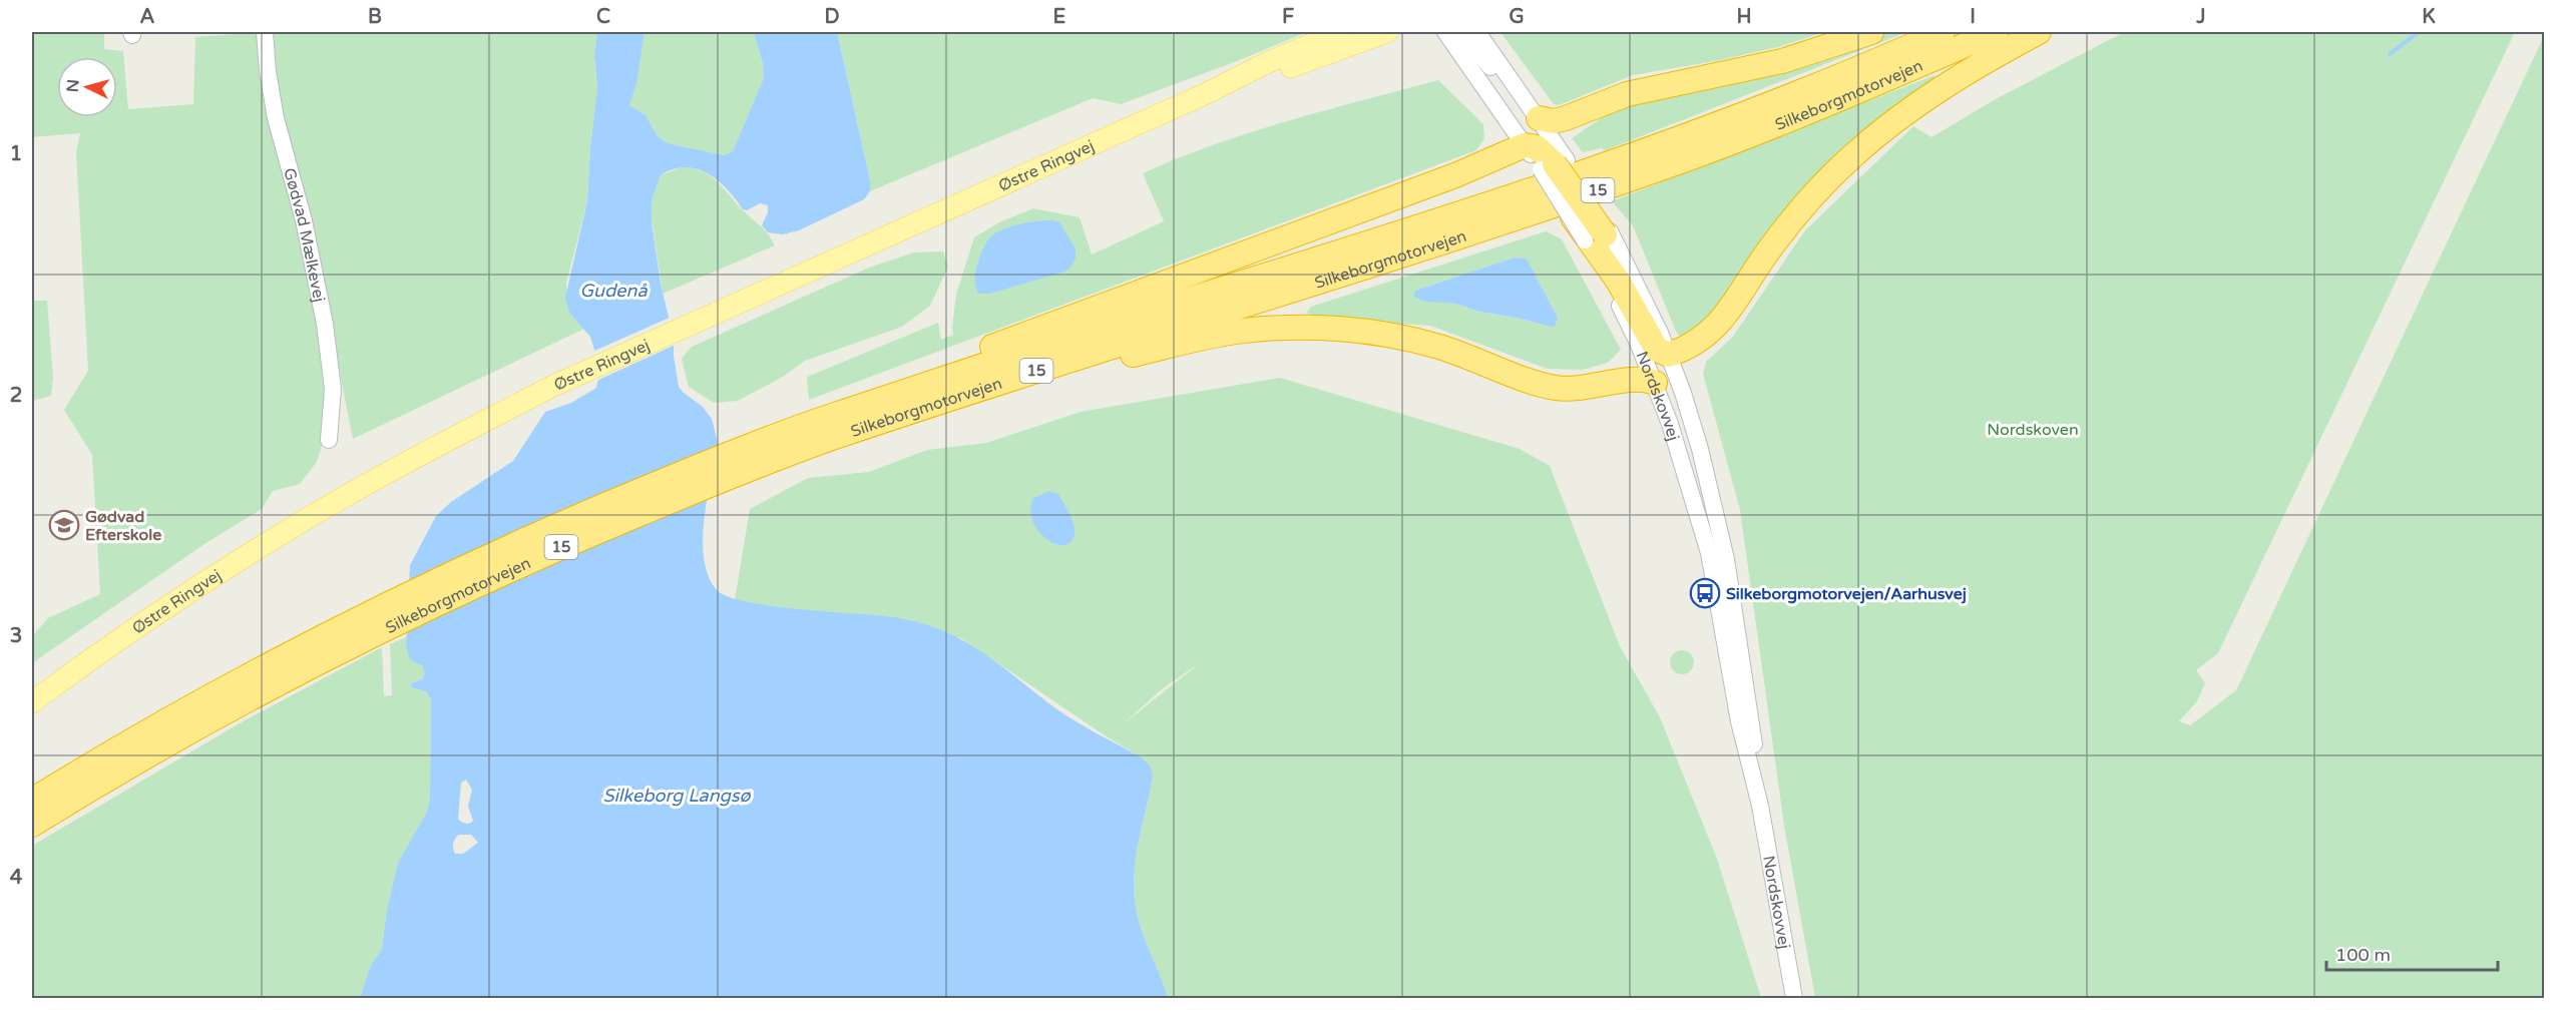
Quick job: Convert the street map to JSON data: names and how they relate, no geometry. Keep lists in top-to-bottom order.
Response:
{
  "streets": {
    "highway": ["Silkeborgmotorvejen", "15"],
    "main road": ["Østre Ringvej"],
    "street": ["Gødvad Mælkevej", "Nordskovvej"]
  },
  "water": ["Gudenå", "Silkeborg Langsø"],
  "parks": ["Nordskoven"],
  "places": {
    "school or university": ["Gødvad Efterskole"],
    "bus stop": ["Silkeborgmotorvejen/Aarhusvej"]
  },
  "scale_bar": "100 m",
  "north": "left",
  "grid": {
    "columns": [
      "A",
      "B",
      "C",
      "D",
      "E",
      "F",
      "G",
      "H",
      "I",
      "J",
      "K"
    ],
    "rows": [
      "1",
      "2",
      "3",
      "4"
    ]
  }
}
